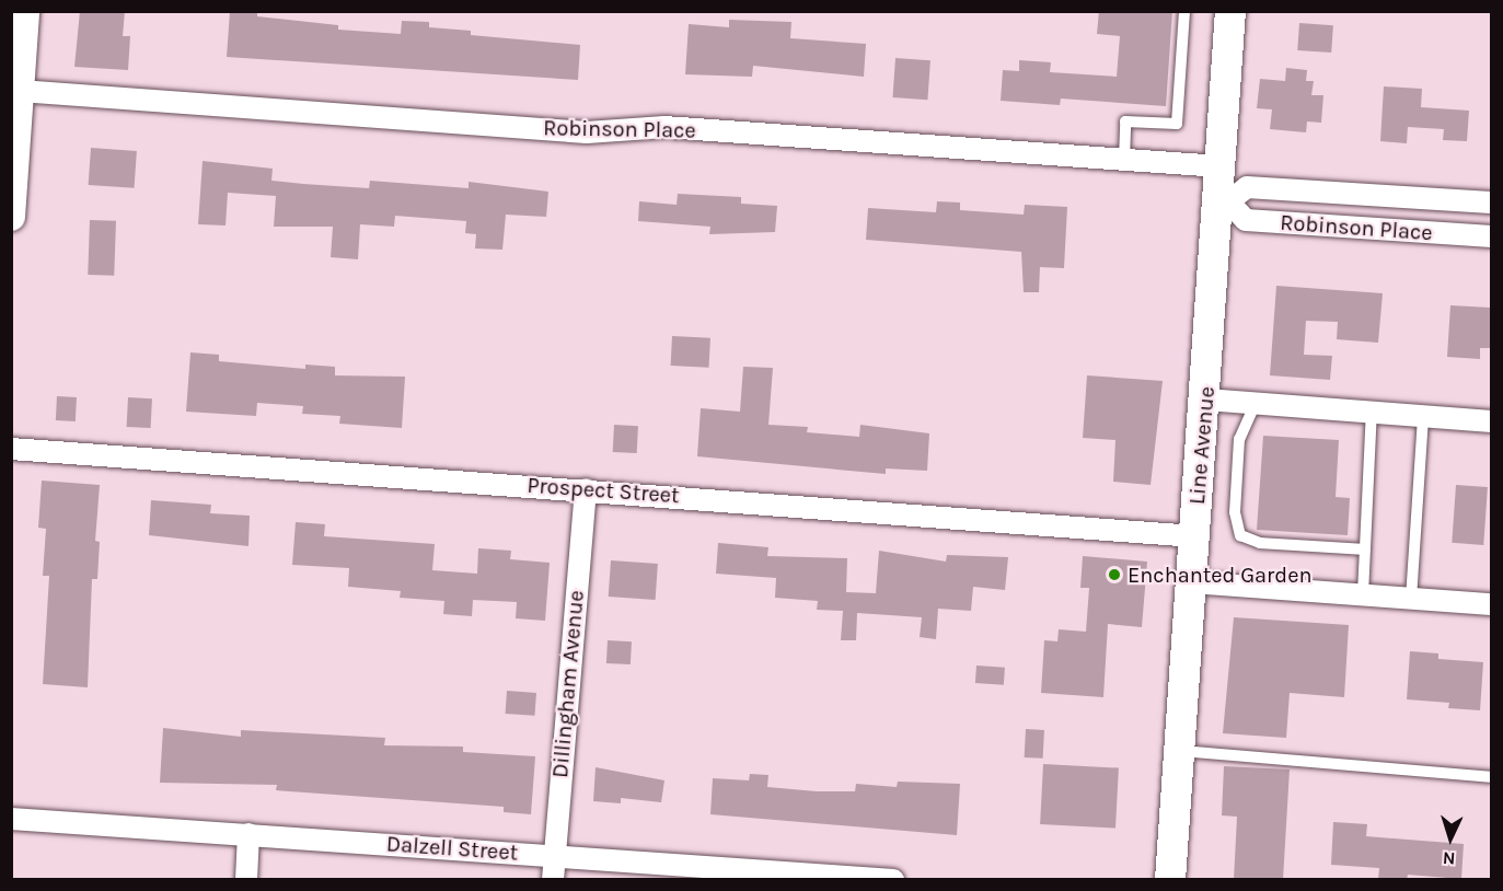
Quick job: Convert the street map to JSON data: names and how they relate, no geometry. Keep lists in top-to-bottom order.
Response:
{
  "streets": {
    "main road": ["Line Avenue"],
    "street": [
      "Robinson Place",
      "Prospect Street",
      "Dillingham Avenue",
      "Dalzell Street"
    ]
  },
  "crossings": [
    ["Robinson Place", "Line Avenue"],
    ["Line Avenue", "Prospect Street"],
    ["Prospect Street", "Dillingham Avenue"],
    ["Dillingham Avenue", "Dalzell Street"]
  ],
  "places": ["Enchanted Garden"],
  "north": "bottom"
}
